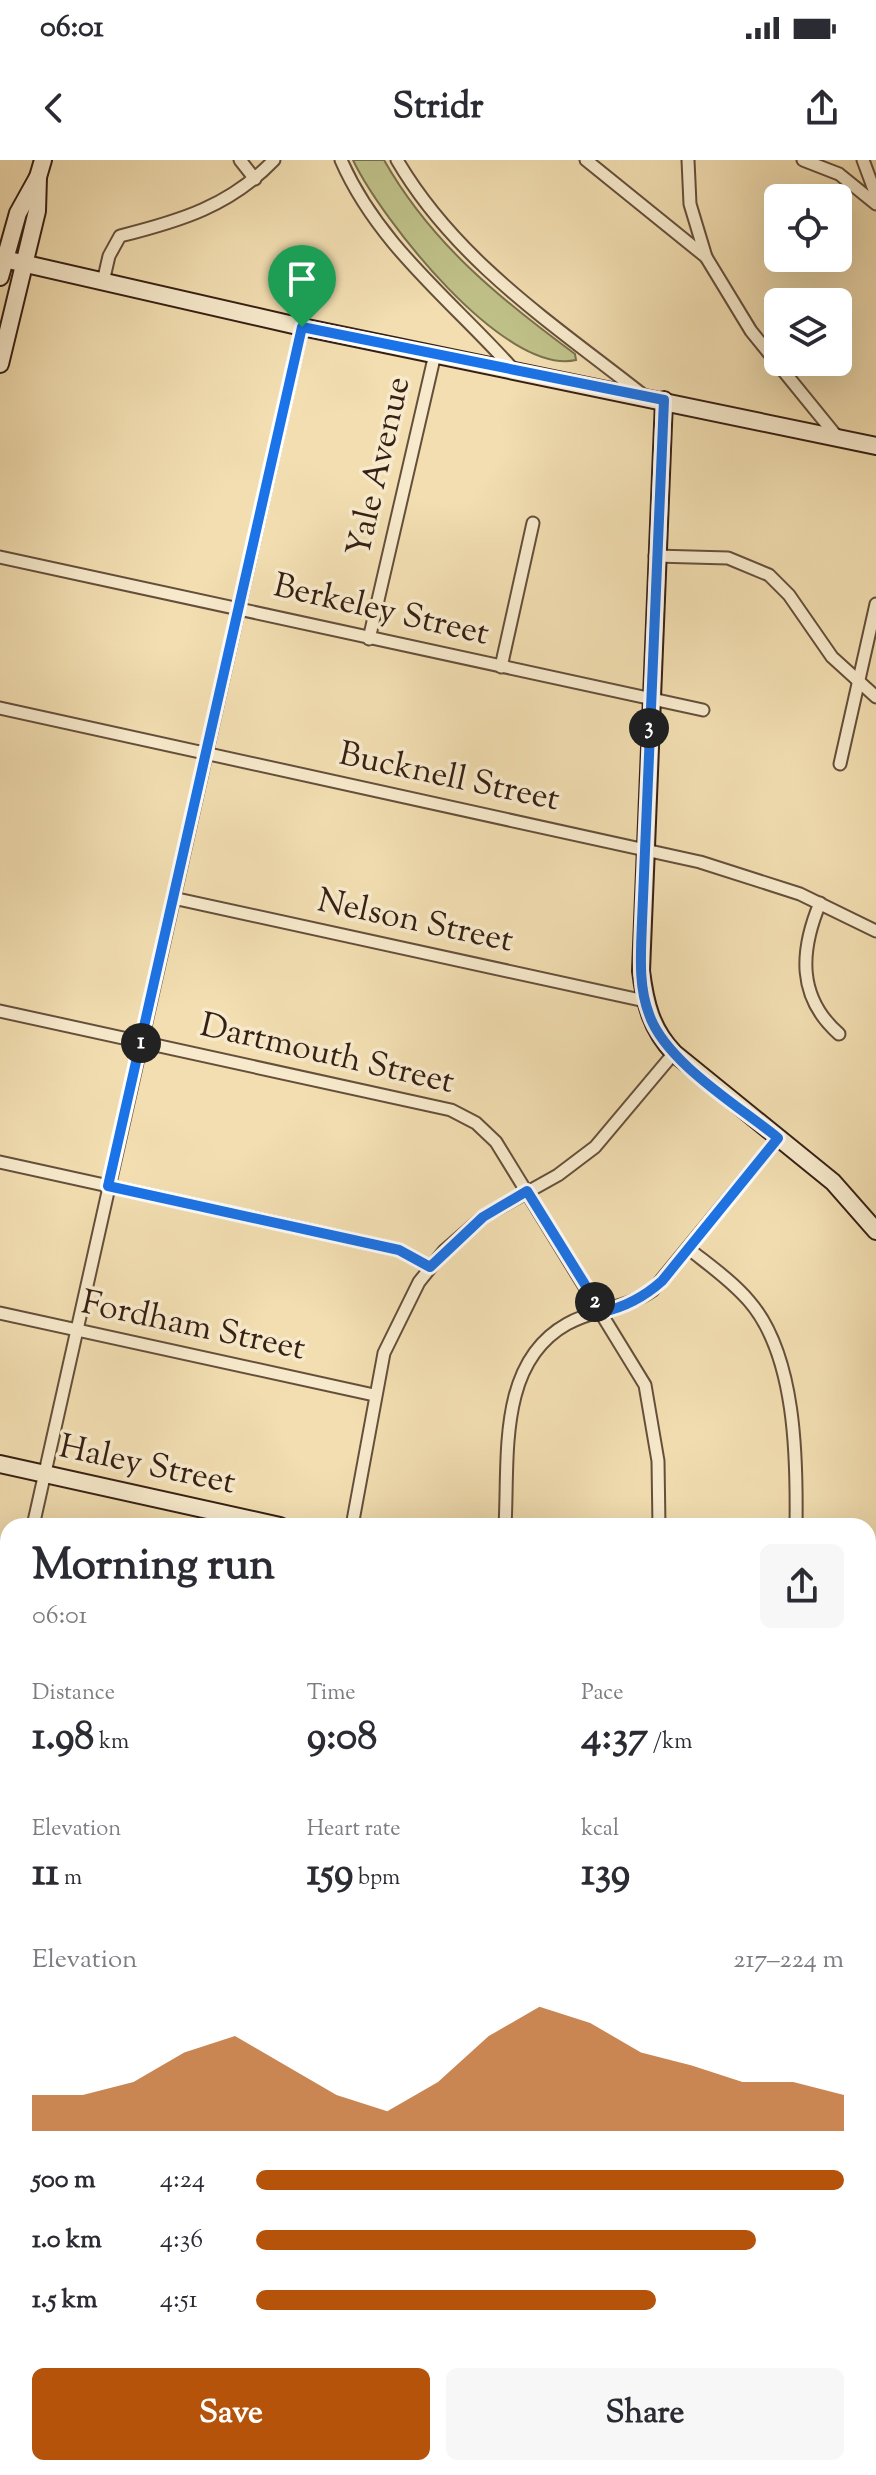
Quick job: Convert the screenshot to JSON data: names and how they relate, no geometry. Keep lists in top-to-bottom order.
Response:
{
  "streets": {
    "street": [
      "Yale Avenue",
      "Berkeley Street",
      "Bucknell Street",
      "Nelson Street",
      "Dartmouth Street",
      "Fordham Street",
      "Haley Street"
    ]
  },
  "crossings": [
    ["Yale Avenue", "Berkeley Street"]
  ],
  "page": {
    "status": "06:01",
    "header": "Stridr",
    "pins": ["3", "1", "2"],
    "heading": ["Morning run", "06:01"],
    "stats": [
      ["Distance", "1.98 km"],
      ["Time", "9:08"],
      ["Pace", "4:37 /km"],
      ["Elevation", "11 m"],
      ["Heart rate", "159 bpm"],
      ["kcal", "139"]
    ],
    "chart": ["Elevation", "217–224 m"],
    "list": [
      {
        "name": "500 m",
        "note": "4:24"
      },
      {
        "name": "1.0 km",
        "note": "4:36"
      },
      {
        "name": "1.5 km",
        "note": "4:51"
      }
    ],
    "buttons": ["Save", "Share"]
  }
}
